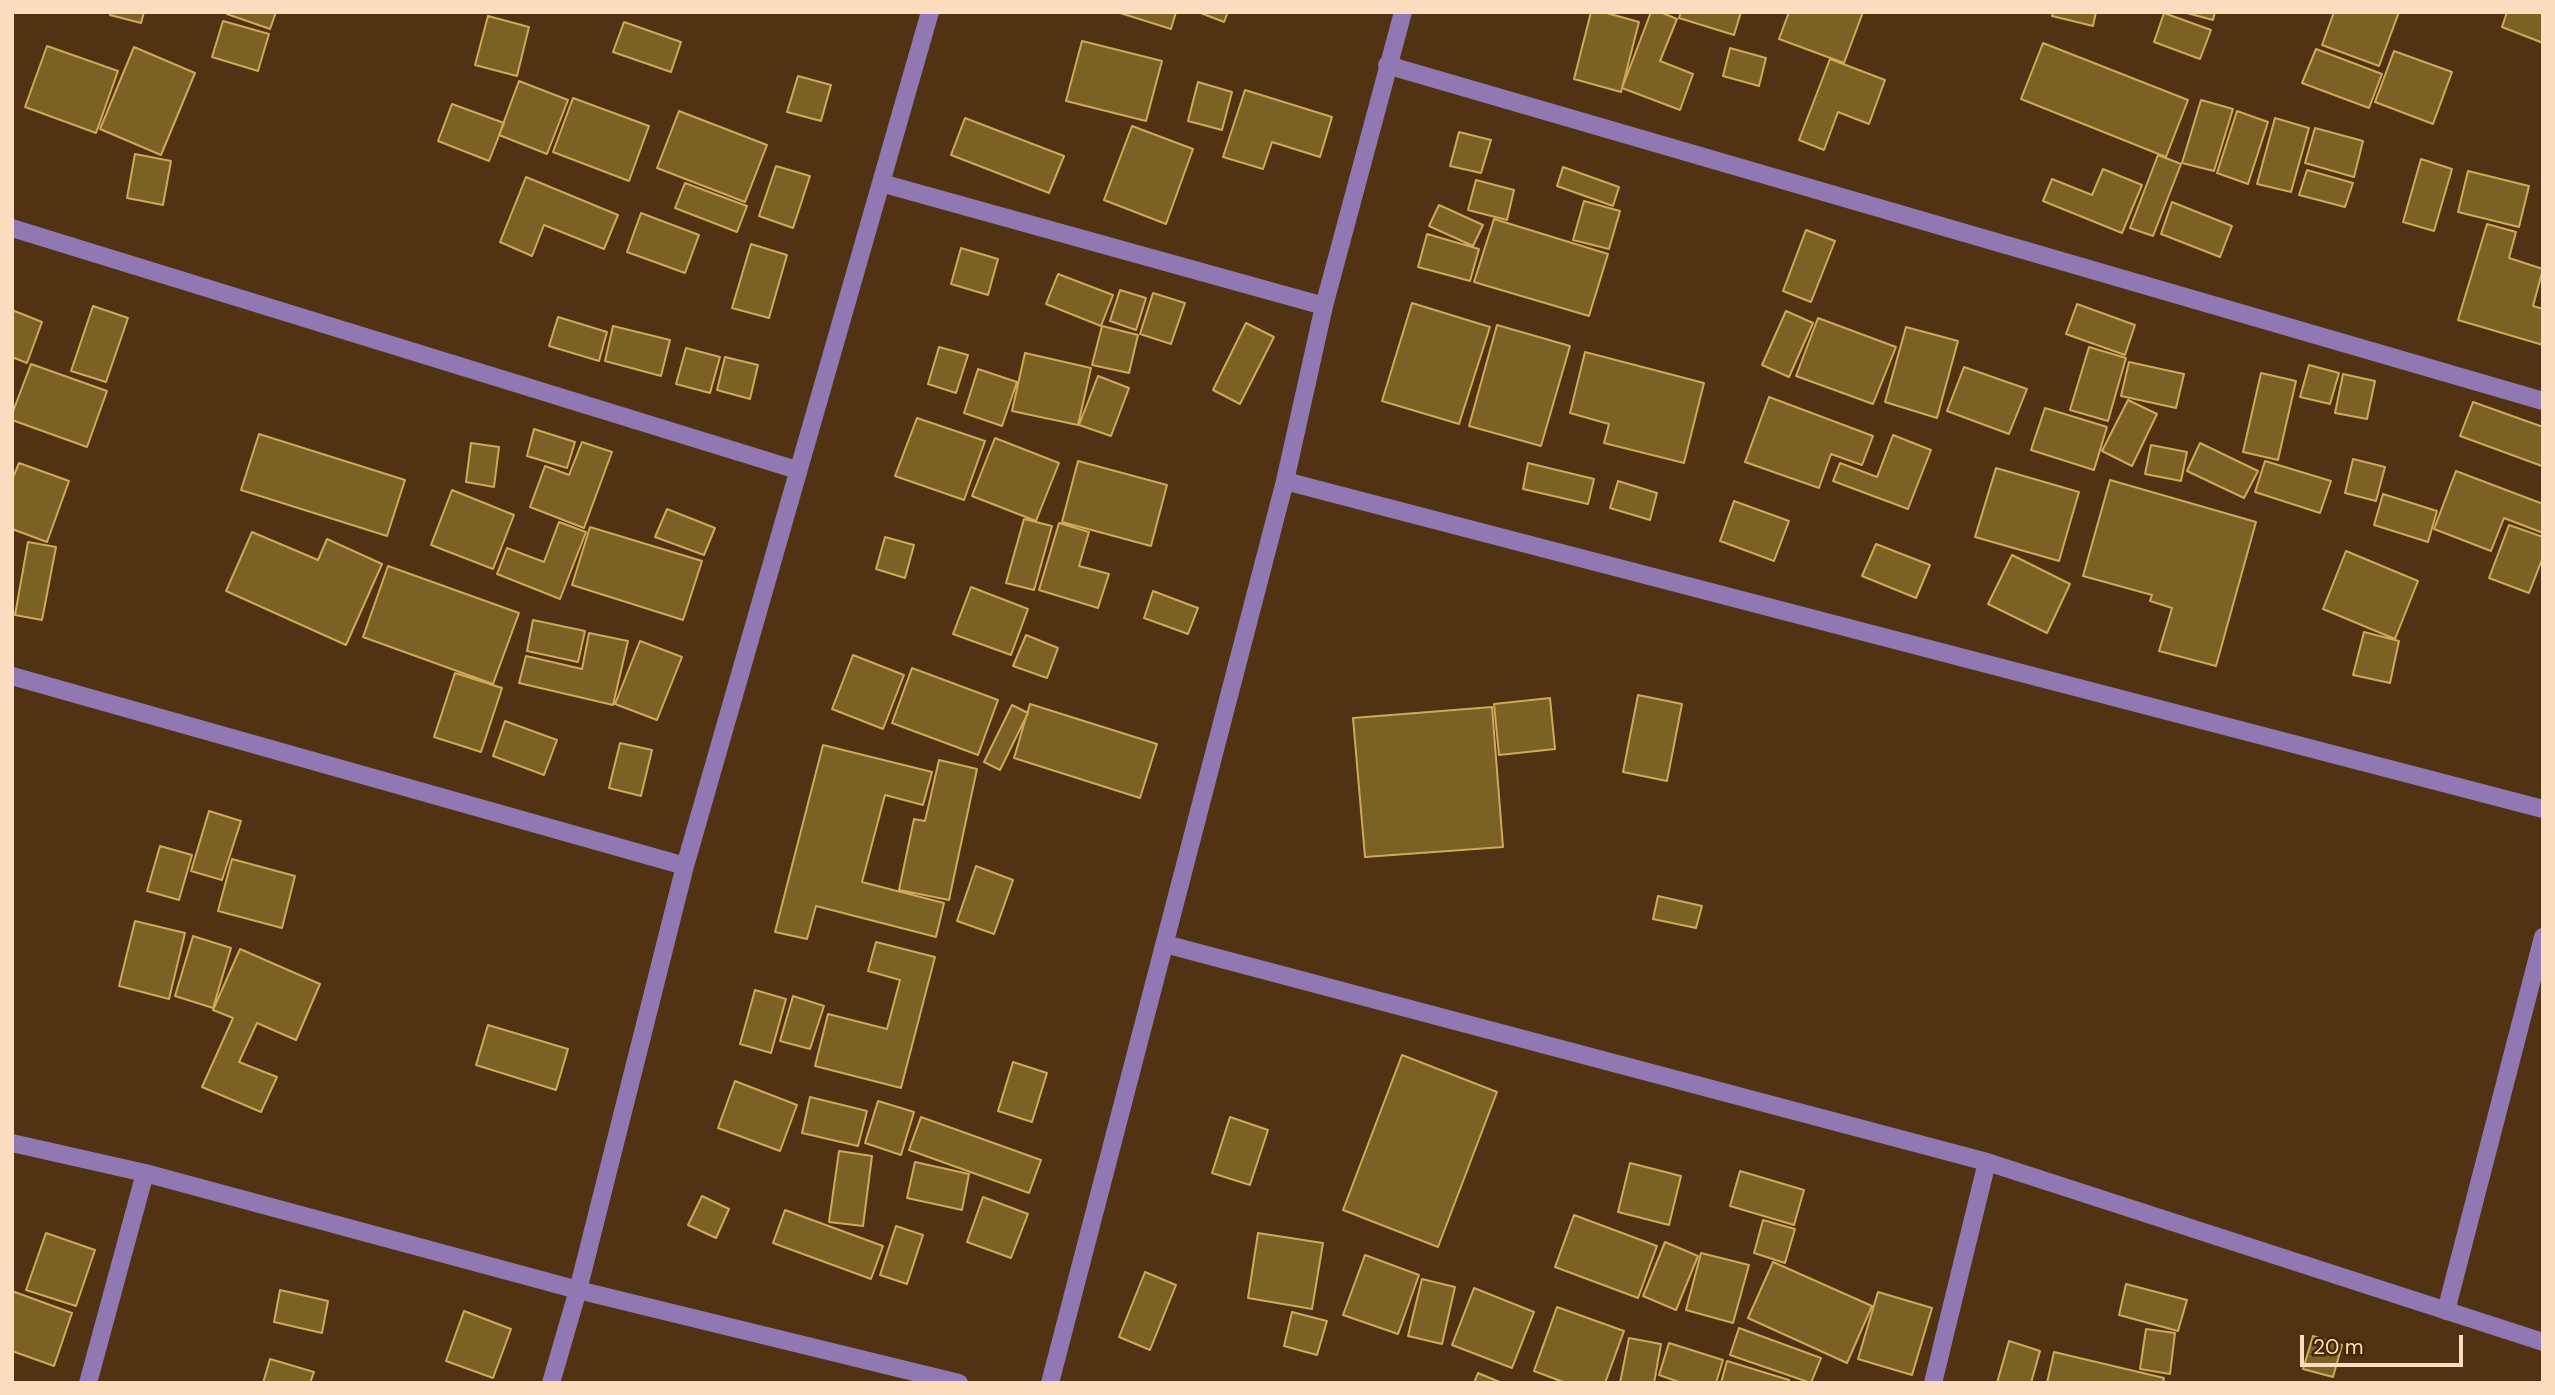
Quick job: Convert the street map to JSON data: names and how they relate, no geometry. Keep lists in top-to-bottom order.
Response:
{
  "scale_bar": "20 m"
}
